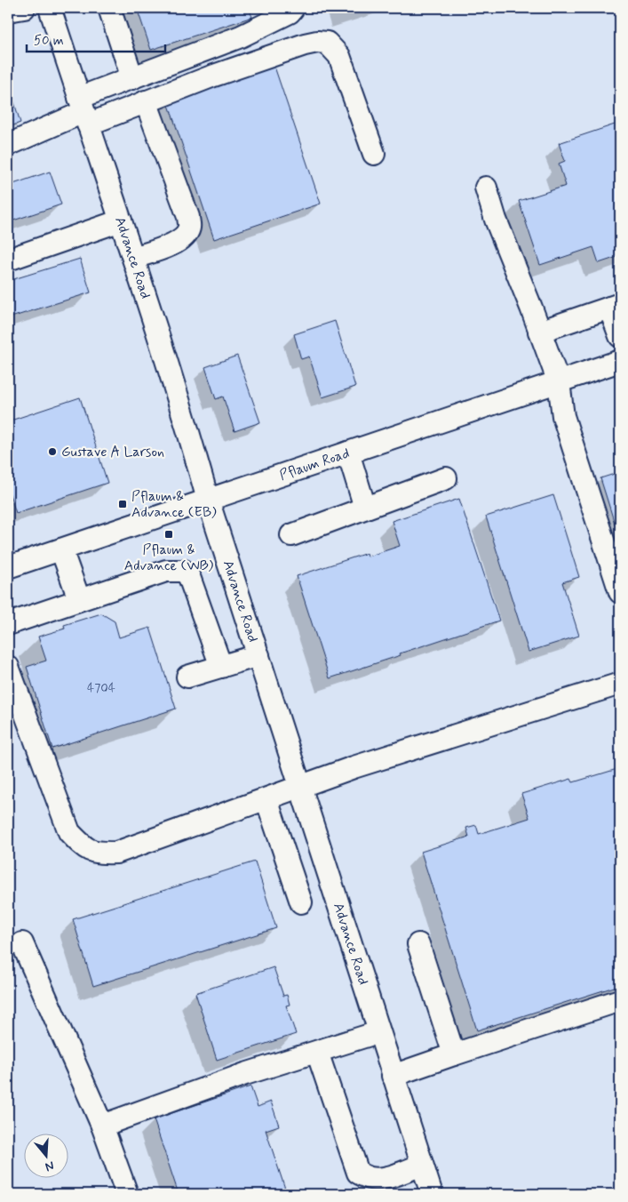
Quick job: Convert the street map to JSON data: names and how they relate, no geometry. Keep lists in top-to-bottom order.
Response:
{
  "streets": {
    "street": ["Advance Road", "Pflaum Road"]
  },
  "crossings": [
    ["Advance Road", "Pflaum Road"]
  ],
  "places": {
    "other": ["Gustave A Larson"],
    "transit": ["Pflaum & Advance (EB)", "Pflaum & Advance (WB)"]
  },
  "house_numbers": ["4704"],
  "scale_bar": "50 m",
  "north": "bottom"
}
